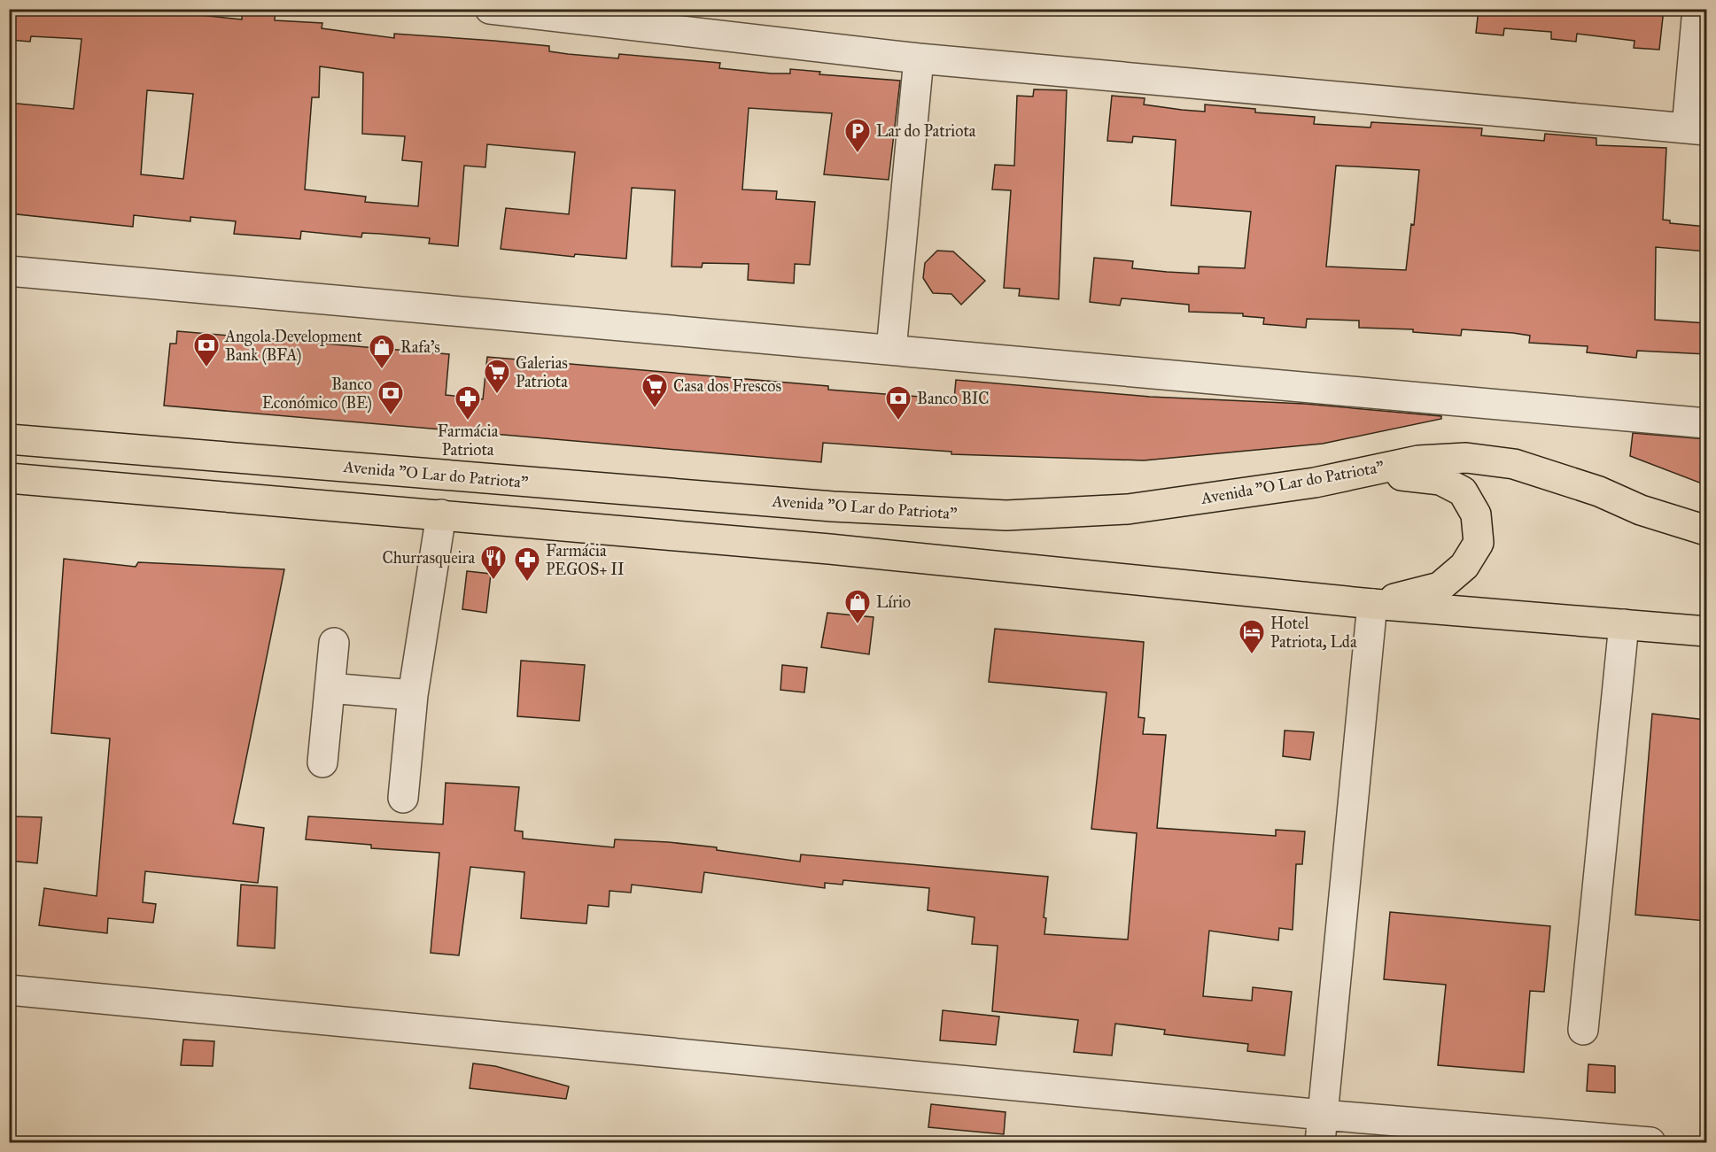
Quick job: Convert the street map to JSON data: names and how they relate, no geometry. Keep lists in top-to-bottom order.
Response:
{
  "streets": {
    "main road": ["Avenida \"O Lar do Patriota\""]
  },
  "places": {
    "parking": ["Lar do Patriota"],
    "bank": ["Angola Development Bank (BFA)", "Banco Económico (BE)", "Banco BIC"],
    "shop": ["Rafa's", "Lírio"],
    "supermarket": ["Galerias Patriota", "Casa dos Frescos"],
    "pharmacy": ["Farmácia Patriota", "Farmácia PEGOS+ II"],
    "restaurant": ["Churrasqueira"],
    "hotel": ["Hotel Patriota, Lda"]
  }
}
